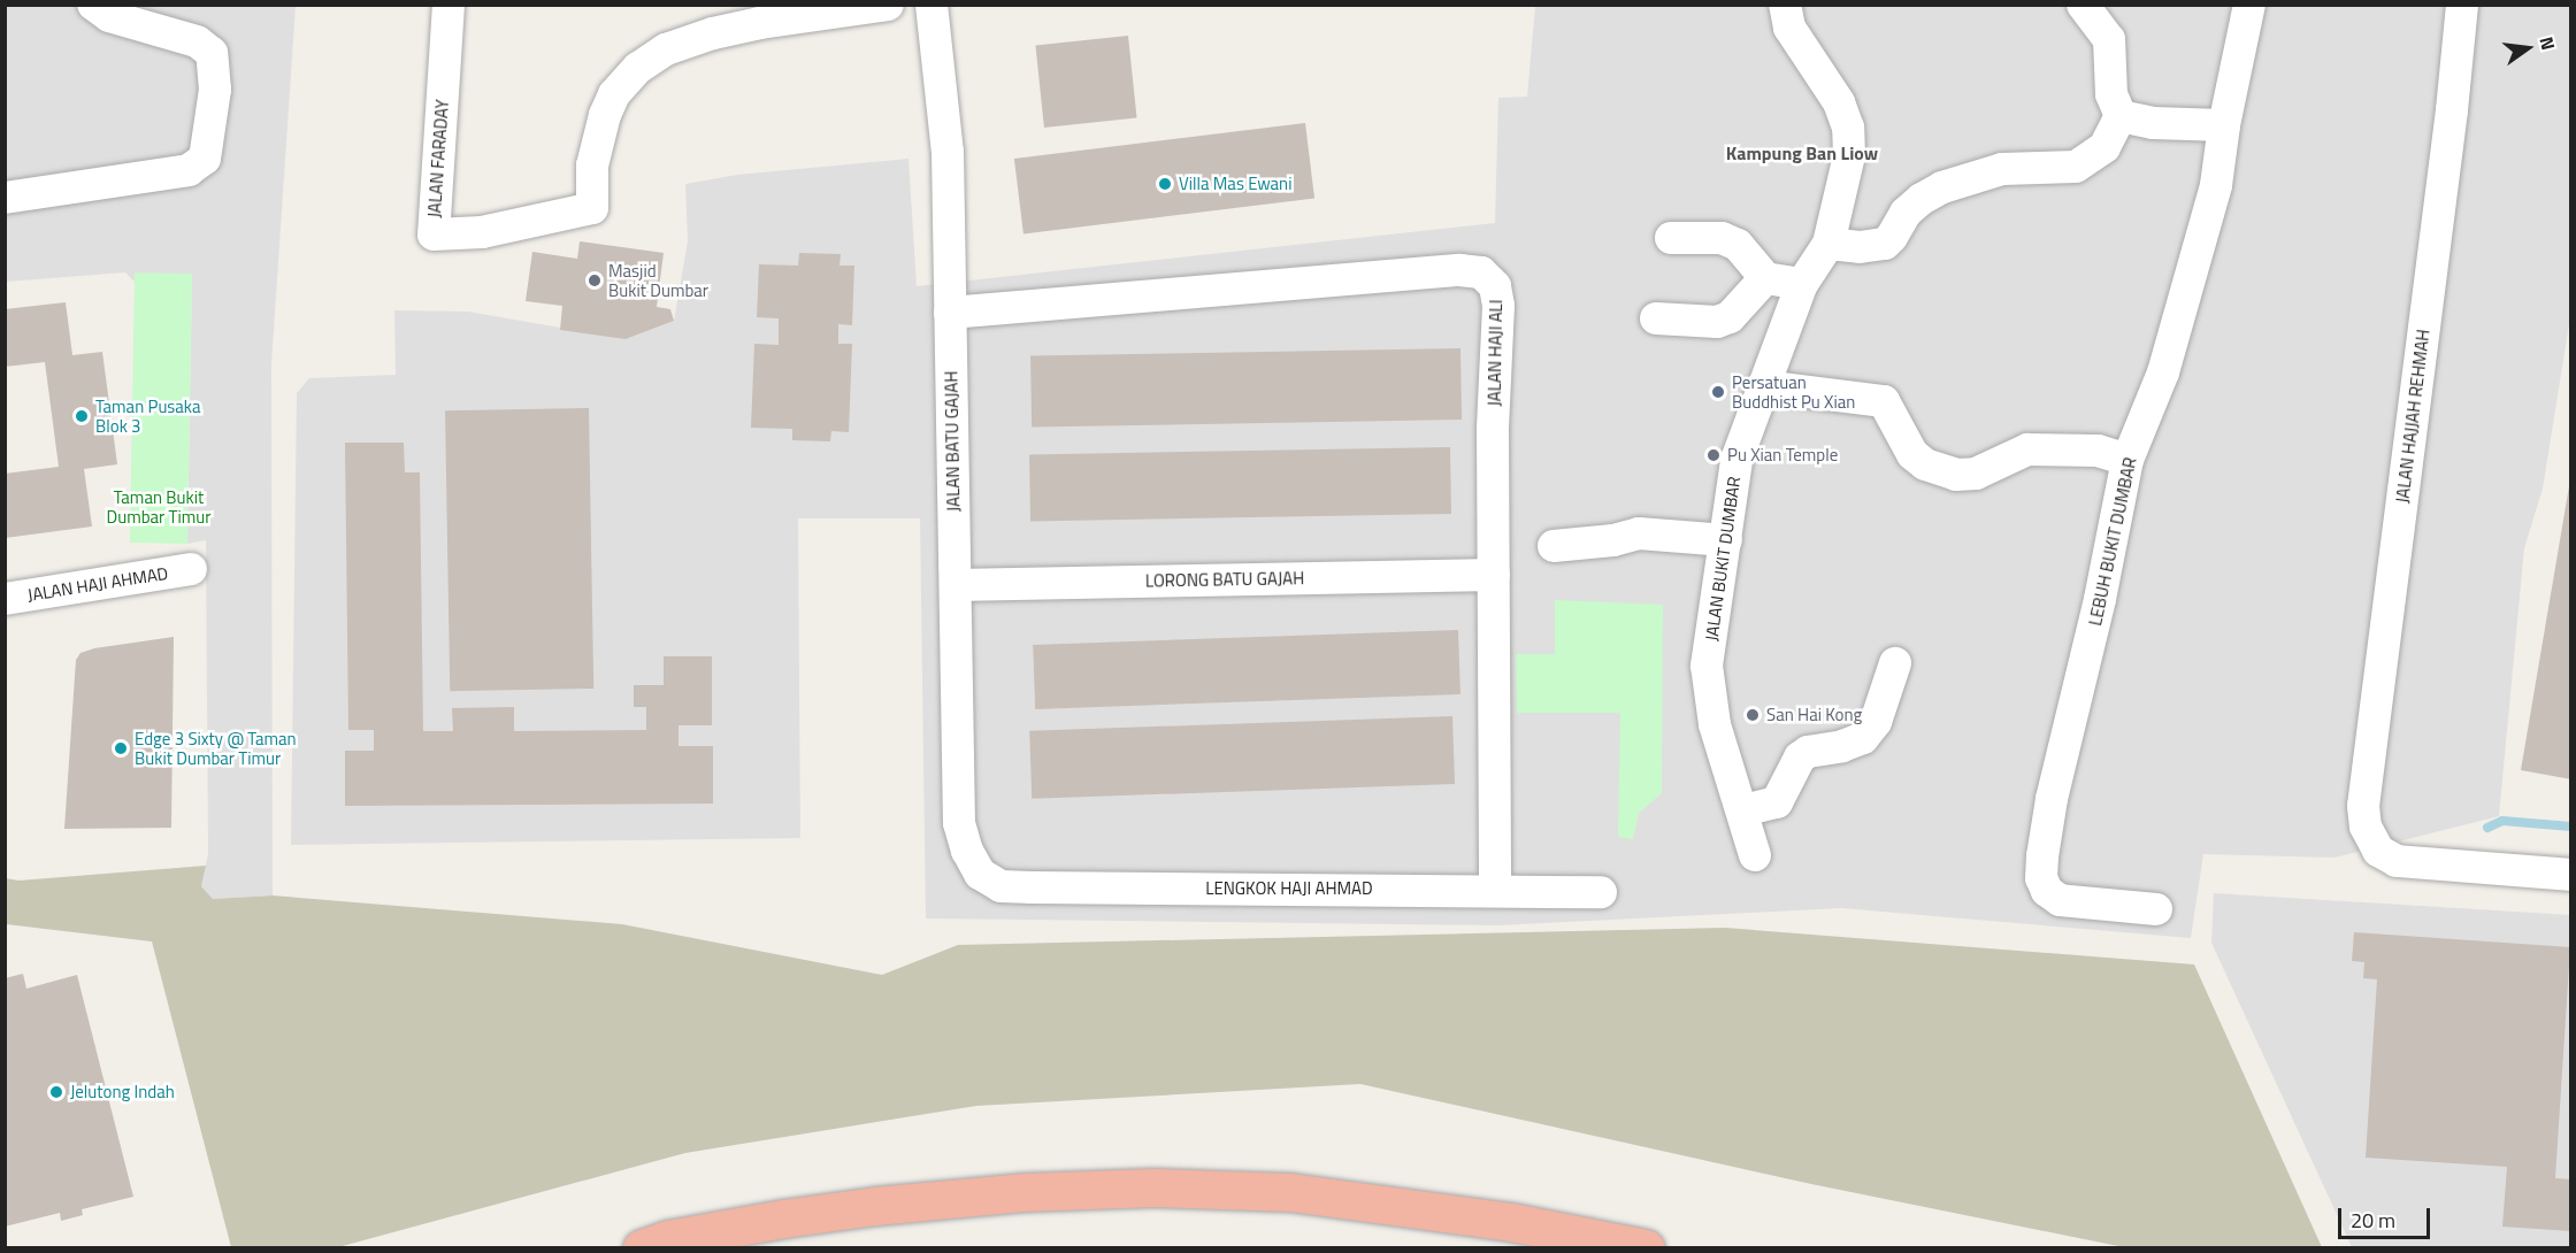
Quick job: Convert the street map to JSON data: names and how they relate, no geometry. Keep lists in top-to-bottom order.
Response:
{
  "streets": {
    "street": [
      "JALAN FARADAY",
      "JALAN HAJI ALI",
      "JALAN HAJJAH REHMAH",
      "JALAN BATU GAJAH",
      "LEBUH BUKIT DUMBAR",
      "JALAN BUKIT DUMBAR",
      "LORONG BATU GAJAH",
      "JALAN HAJI AHMAD",
      "LENGKOK HAJI AHMAD"
    ]
  },
  "crossings": [
    ["JALAN HAJI ALI", "JALAN BATU GAJAH"],
    ["JALAN HAJI ALI", "LORONG BATU GAJAH"],
    ["JALAN HAJI ALI", "LENGKOK HAJI AHMAD"],
    ["JALAN BATU GAJAH", "LORONG BATU GAJAH"],
    ["JALAN BATU GAJAH", "LENGKOK HAJI AHMAD"]
  ],
  "districts": ["Kampung Ban Liow"],
  "parks": ["Taman Bukit Dumbar Timur"],
  "places": [
    "Villa Mas Ewani",
    "Masjid Bukit Dumbar",
    "Persatuan Buddhist Pu Xian",
    "Taman Pusaka Blok 3",
    "Pu Xian Temple",
    "San Hai Kong",
    "Edge 3 Sixty @ Taman Bukit Dumbar Timur",
    "Jelutong Indah"
  ],
  "scale_bar": "20 m",
  "north": "right"
}
